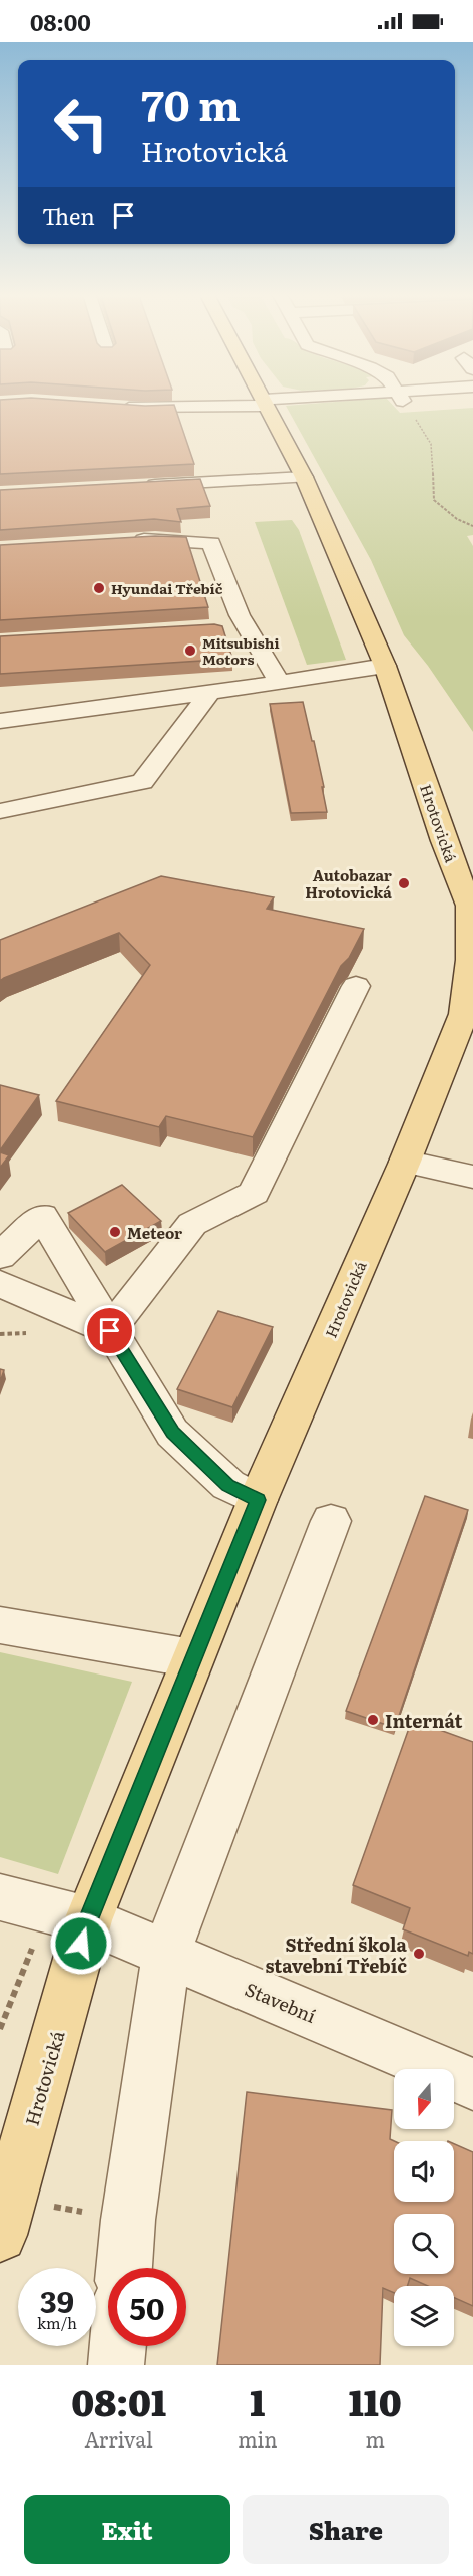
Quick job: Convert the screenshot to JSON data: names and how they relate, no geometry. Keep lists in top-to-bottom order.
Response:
{
  "streets": {
    "main road": ["Hrotovická"],
    "street": ["Stavební"]
  },
  "crossings": [
    ["Hrotovická", "Stavební"]
  ],
  "places": [
    "Hyundai Třebíč",
    "Mitsubishi Motors",
    "Autobazar Hrotovická",
    "Meteor",
    "Internát",
    "Střední škola stavební Třebíč"
  ],
  "north": "bottom",
  "page": {
    "status": "08:00",
    "turn": ["70 m", "Hrotovická"],
    "then": "Then",
    "speed": "39 km/h",
    "limit": "50",
    "eta": [
      "08:01",
      "Arrival",
      "1",
      "min",
      "110",
      "m"
    ],
    "buttons": ["Exit", "Share"]
  }
}
